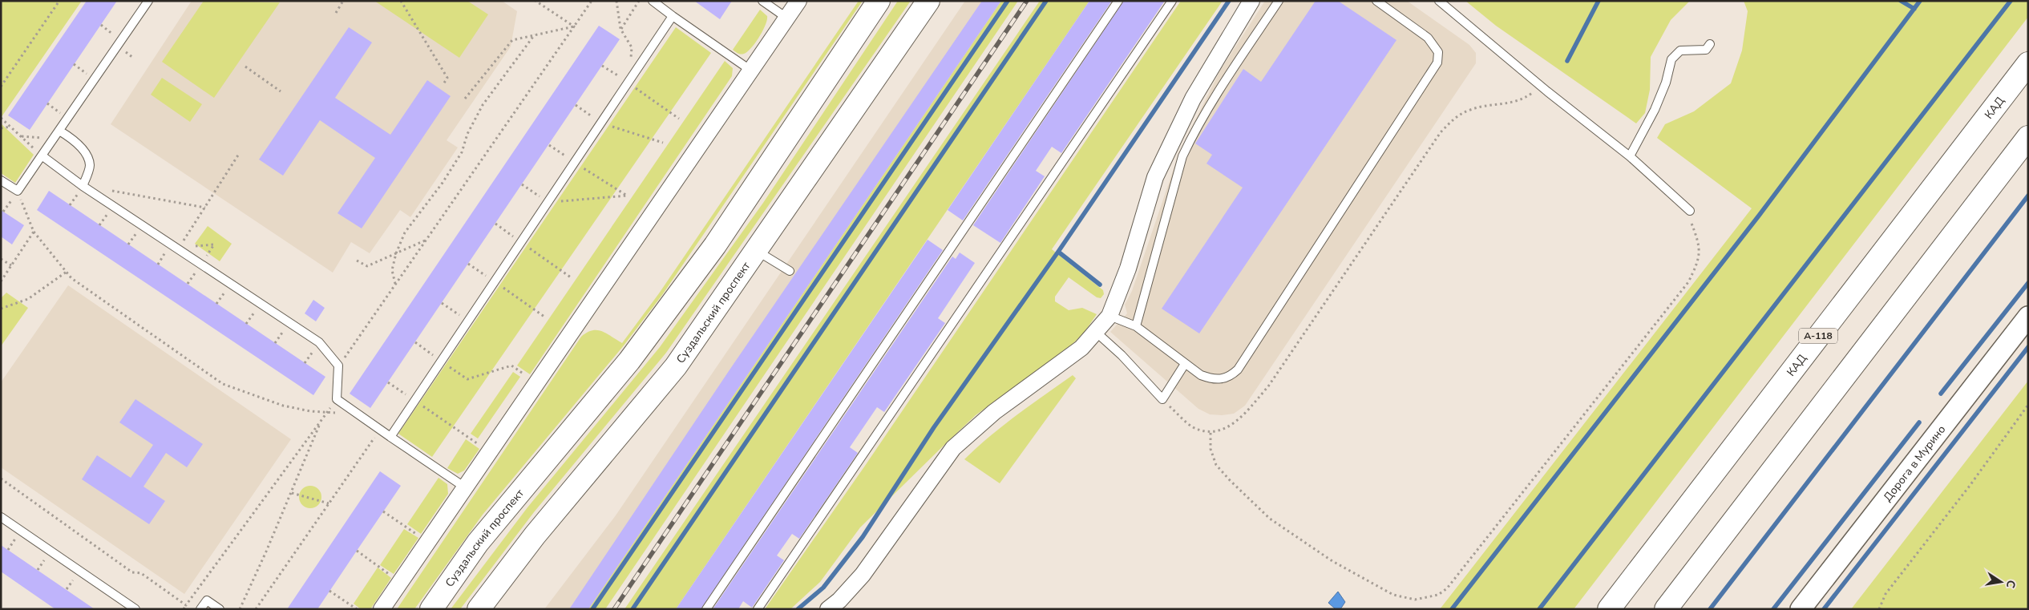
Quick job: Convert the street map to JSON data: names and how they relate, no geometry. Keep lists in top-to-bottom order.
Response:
{
  "streets": {
    "main road": ["КАД", "Суздальский проспект", "А-118"],
    "street": ["Дорога в Мурино"]
  },
  "north": "right"
}
